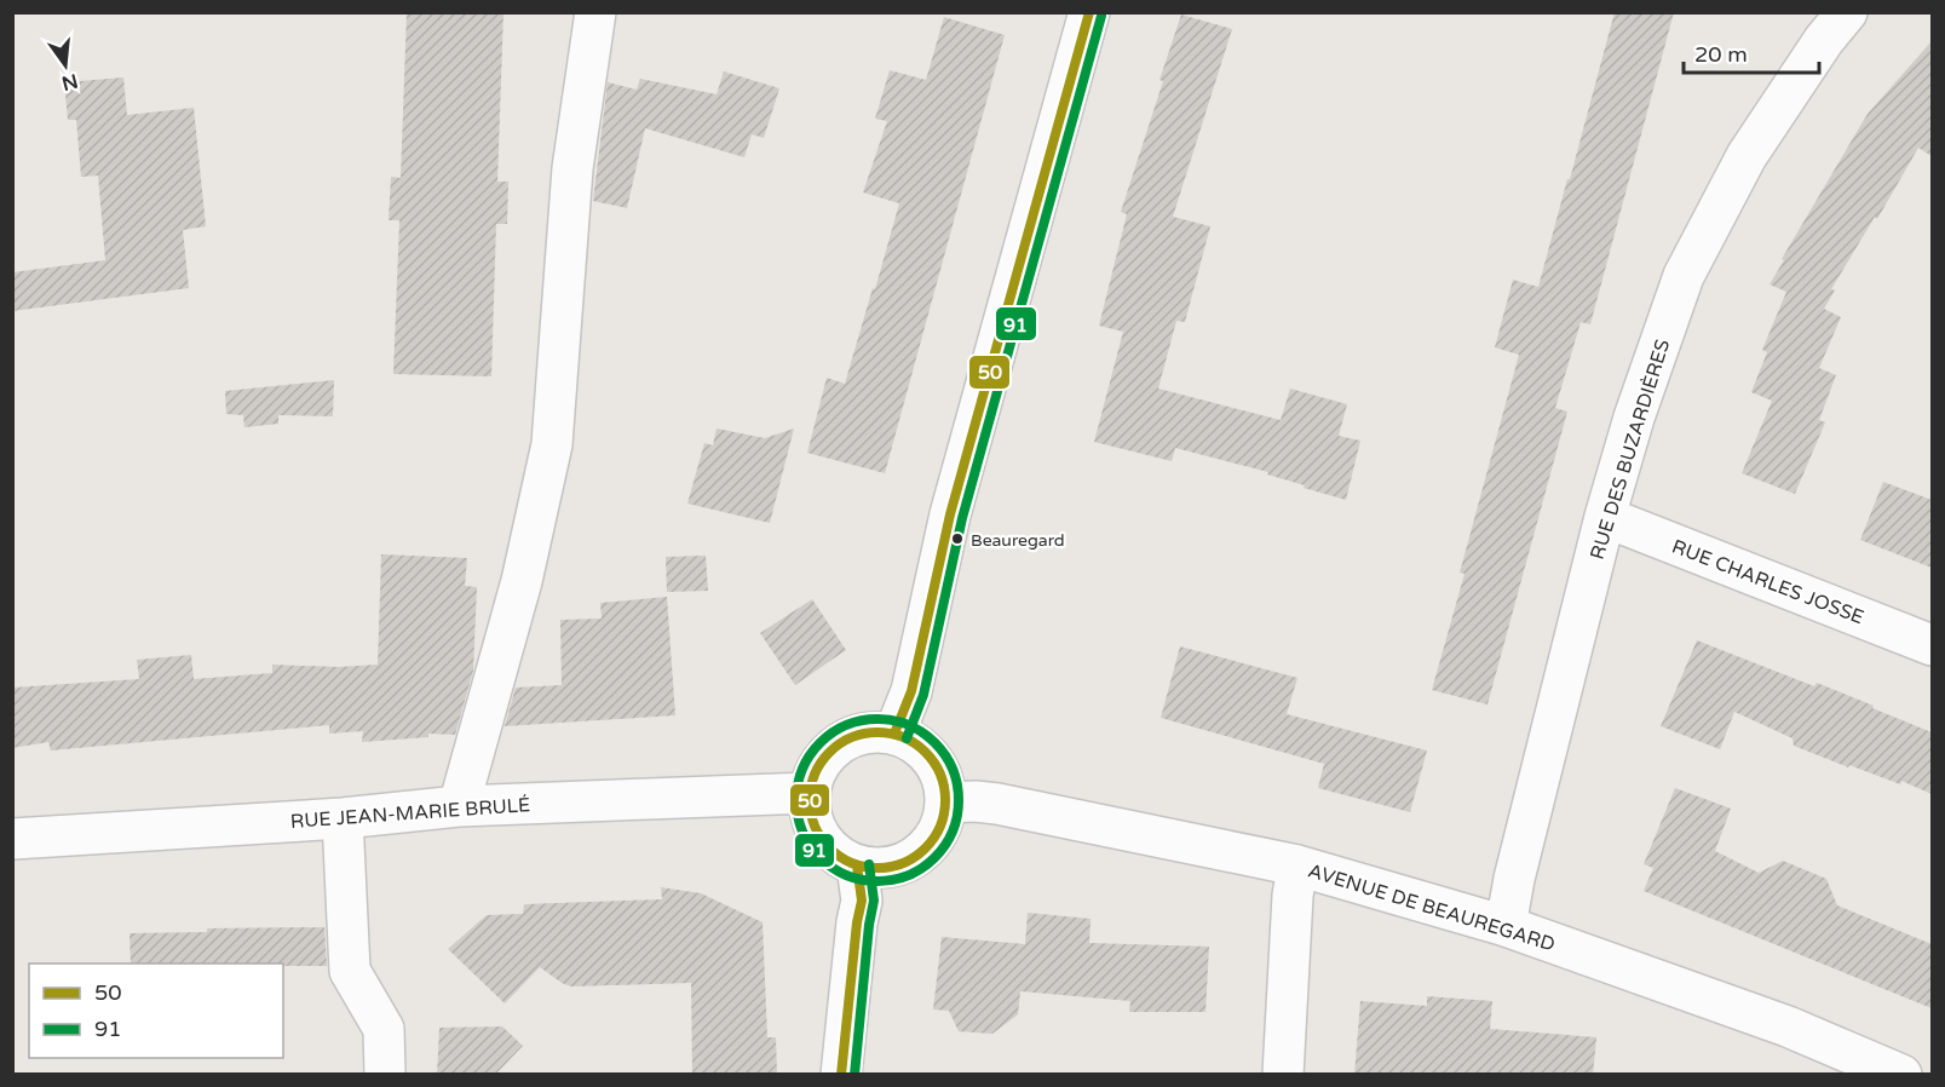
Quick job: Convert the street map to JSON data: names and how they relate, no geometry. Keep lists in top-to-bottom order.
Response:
{
  "streets": {
    "street": [
      "RUE DES BUZARDIÈRES",
      "RUE CHARLES JOSSE",
      "RUE JEAN-MARIE BRULÉ",
      "AVENUE DE BEAUREGARD"
    ]
  },
  "crossings": [
    ["RUE DES BUZARDIÈRES", "RUE CHARLES JOSSE"],
    ["RUE DES BUZARDIÈRES", "AVENUE DE BEAUREGARD"],
    ["RUE JEAN-MARIE BRULÉ", "AVENUE DE BEAUREGARD"]
  ],
  "places": ["Beauregard"],
  "lines": ["transit line 50", "transit line 91"],
  "legend": ["50", "91"],
  "scale_bar": "20 m",
  "north": "bottom"
}
